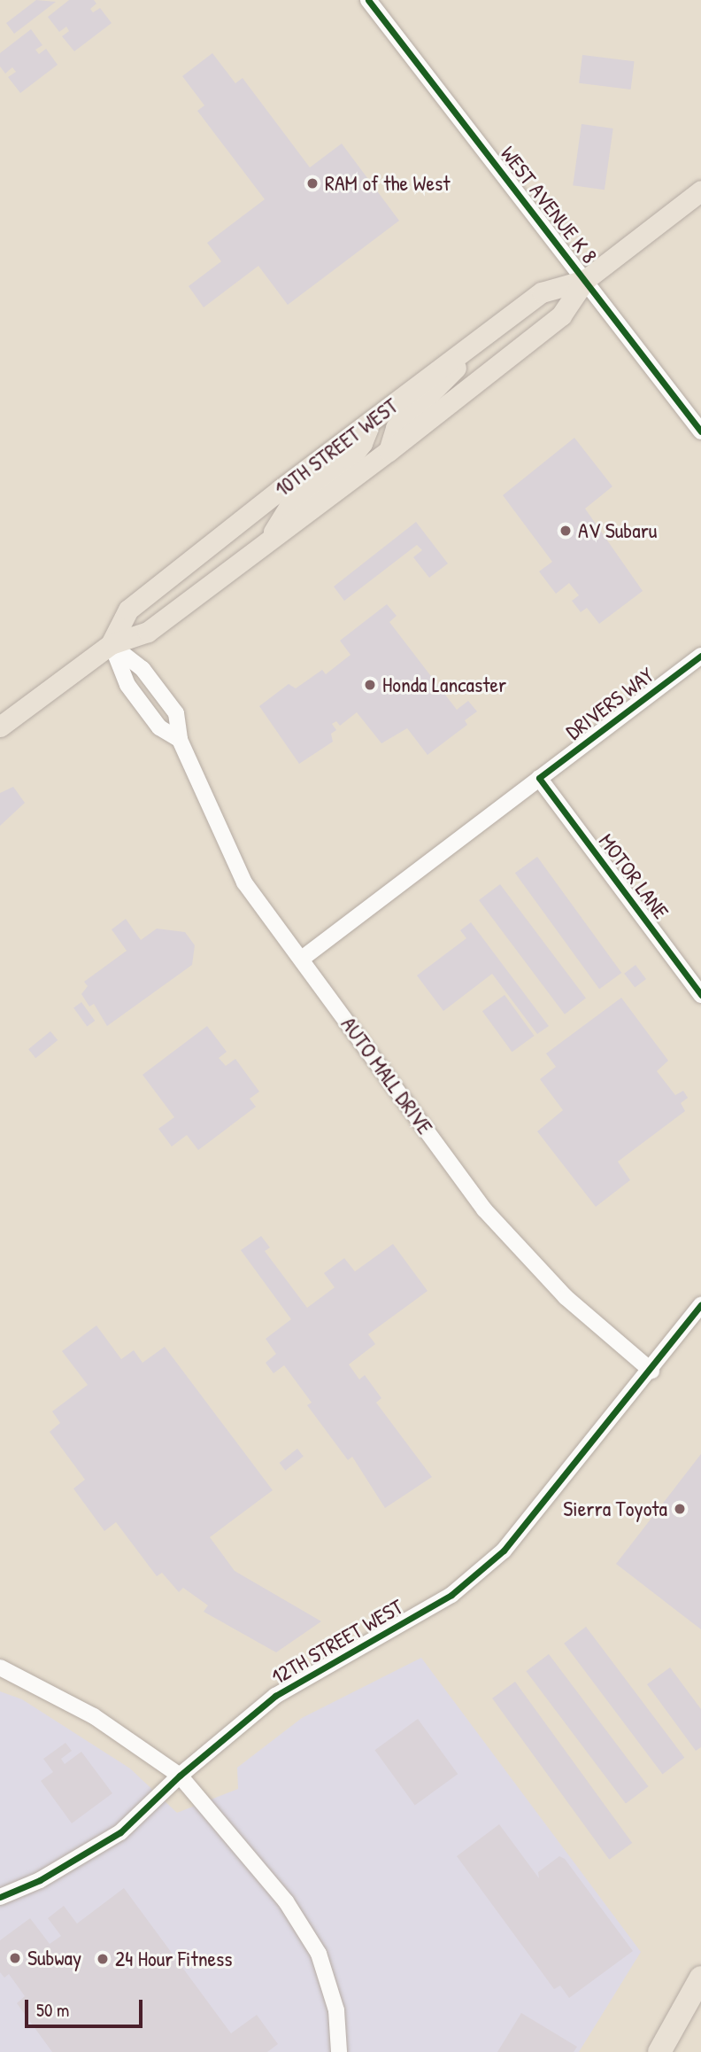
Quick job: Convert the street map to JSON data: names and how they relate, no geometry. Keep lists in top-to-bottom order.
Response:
{
  "streets": {
    "main road": ["10TH STREET WEST"],
    "street": [
      "WEST AVENUE K 8",
      "DRIVERS WAY",
      "MOTOR LANE",
      "AUTO MALL DRIVE",
      "12TH STREET WEST"
    ]
  },
  "crossings": [
    ["WEST AVENUE K 8", "10TH STREET WEST"],
    ["10TH STREET WEST", "AUTO MALL DRIVE"],
    ["DRIVERS WAY", "MOTOR LANE"],
    ["DRIVERS WAY", "AUTO MALL DRIVE"],
    ["AUTO MALL DRIVE", "12TH STREET WEST"]
  ],
  "places": [
    "RAM of the West",
    "AV Subaru",
    "Honda Lancaster",
    "Sierra Toyota",
    "Subway",
    "24 Hour Fitness"
  ],
  "scale_bar": "50 m"
}
